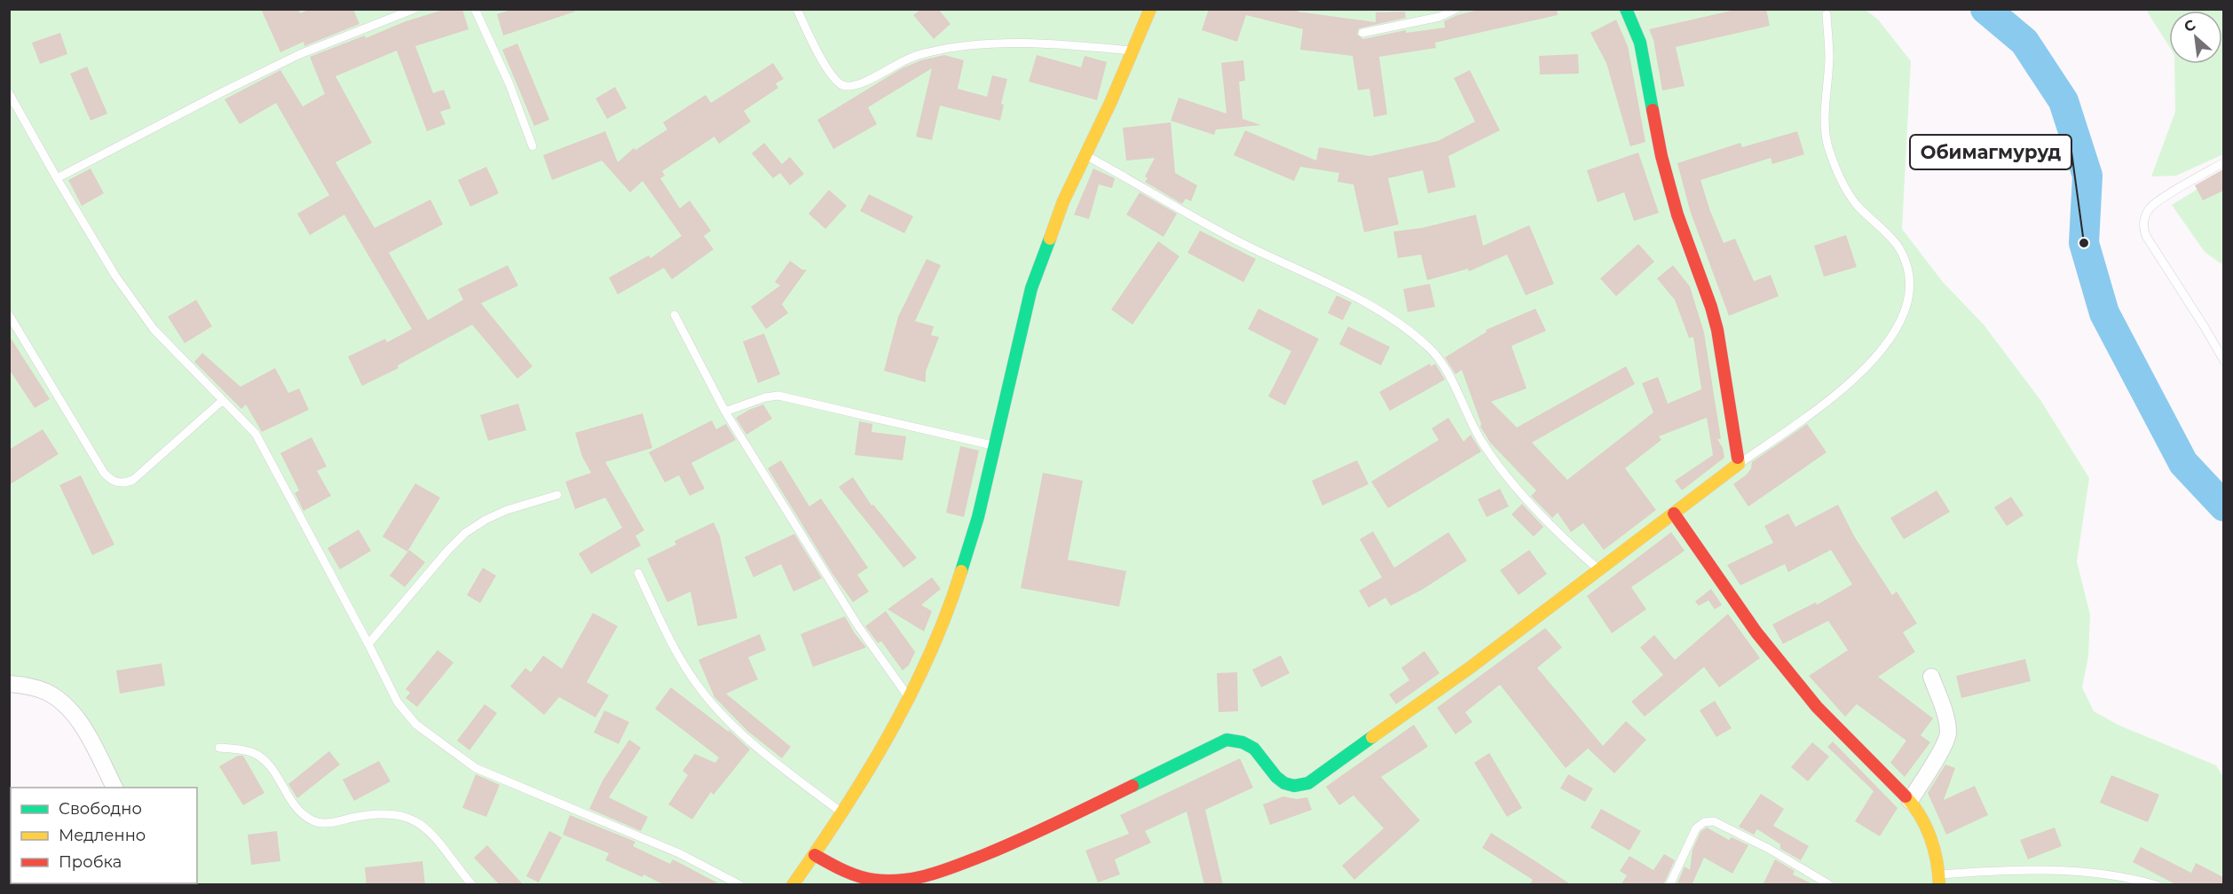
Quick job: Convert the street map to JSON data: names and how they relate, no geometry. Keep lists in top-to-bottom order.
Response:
{
  "places": ["Обимагмуруд"],
  "legend": ["Свободно", "Медленно", "Пробка"],
  "north": "top left"
}
